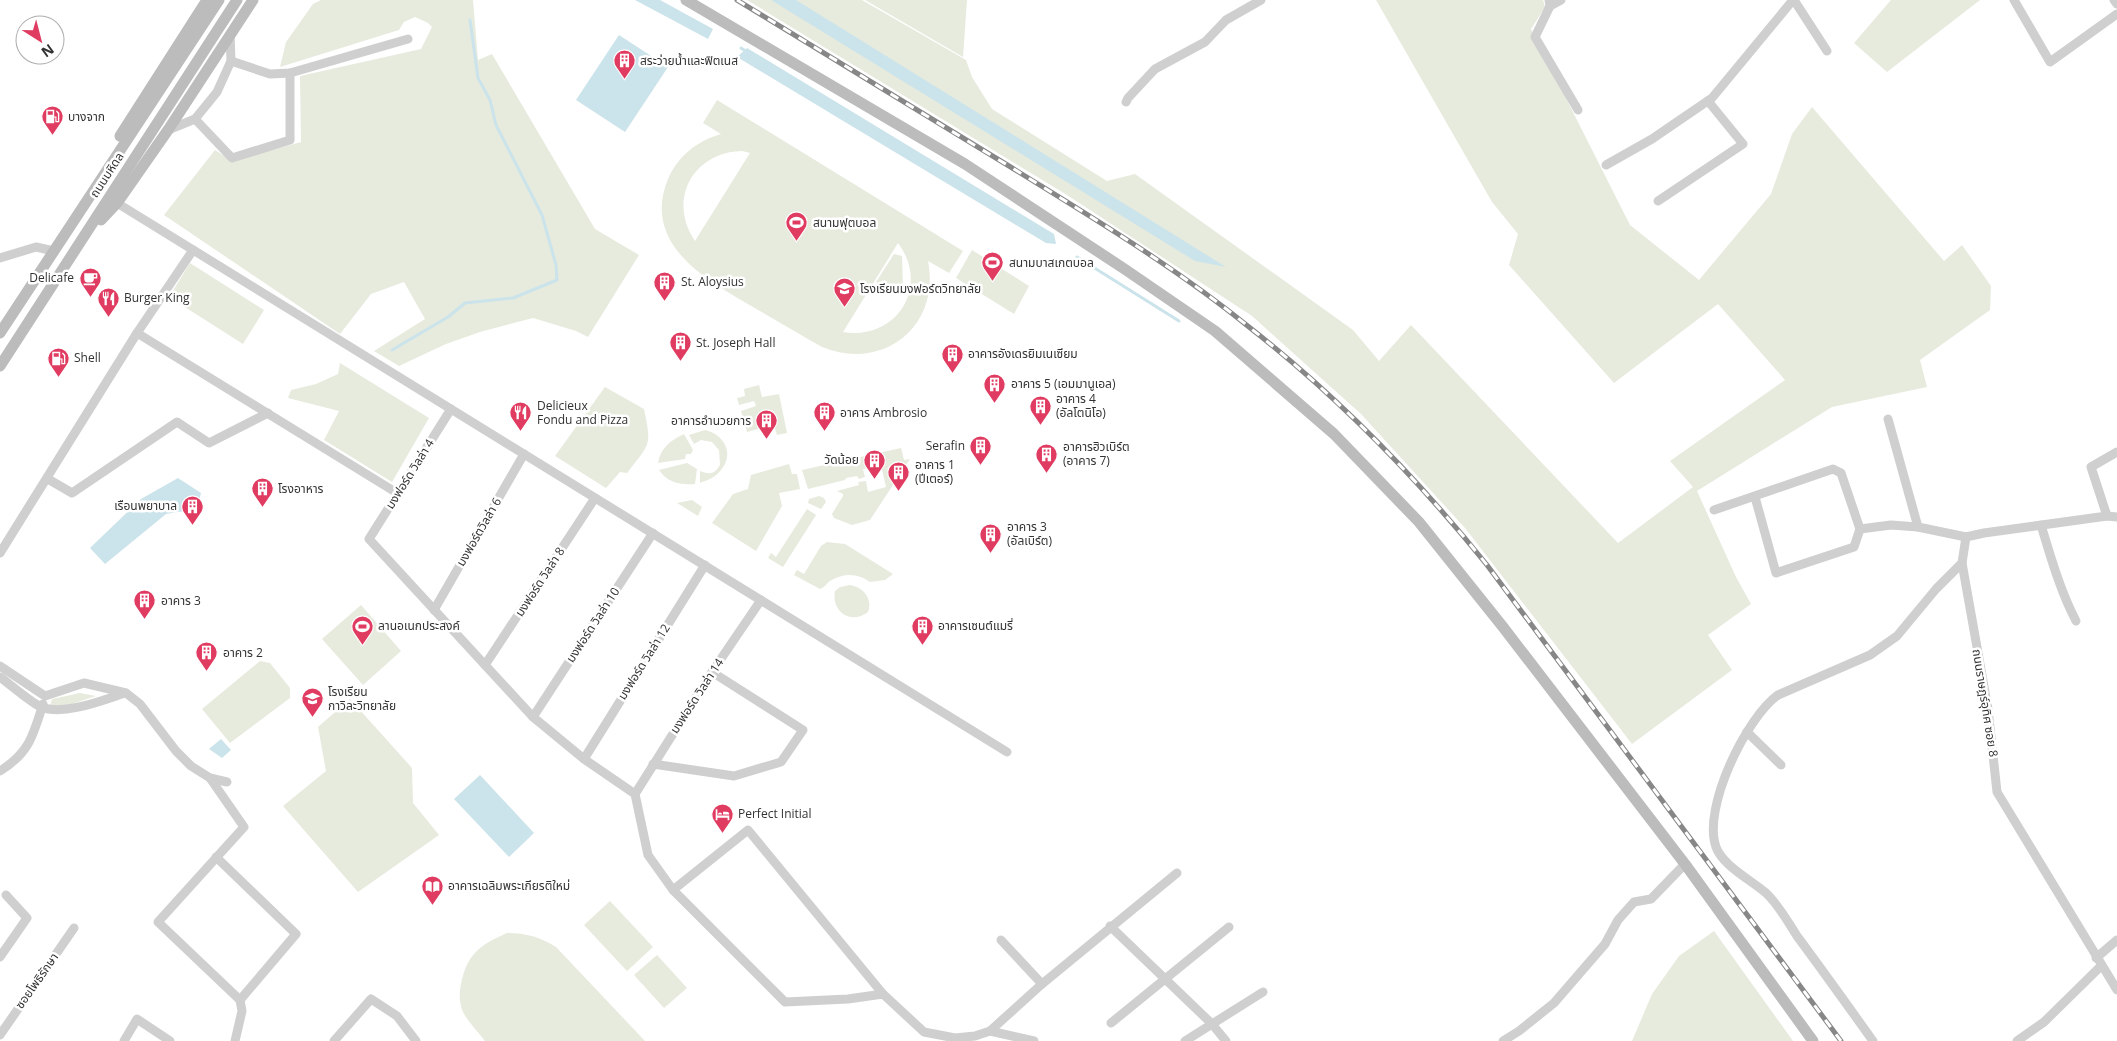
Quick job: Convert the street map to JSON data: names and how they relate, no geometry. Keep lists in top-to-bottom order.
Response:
{
  "streets": {
    "main road": ["ถนนมหิดล"],
    "street": [
      "มงฟอร์ด วิลล่า 4",
      "มงฟอร์ตวิลล่า 6",
      "มงฟอร์ด วิลล่า 8",
      "มงฟอร์ด วิลล่า 10",
      "มงฟอร์ด วิลล่า 12",
      "มงฟอร์ด วิลล่า 14",
      "ถนนราษฎร์อุทิศ ซอย 8",
      "ซอยโพธิรักษา"
    ]
  },
  "crossings": [
    ["มงฟอร์ด วิลล่า 4", "มงฟอร์ตวิลล่า 6"]
  ],
  "places": {
    "building": [
      "สระว่ายน้ำและฟิตเนส",
      "St. Aloysius",
      "St. Joseph Hall",
      "อาคารอังเดรยิมเนเซียม",
      "อาคาร 5 (เอมมานูเอล)",
      "อาคาร 4 (อัลโตนิโอ)",
      "อาคาร Ambrosio",
      "อาคารอำนวยการ",
      "Serafin",
      "อาคารฮิวเบิร์ต (อาคาร 7)",
      "วัดน้อย",
      "อาคาร 1 (ปีเตอร์)",
      "โรงอาหาร",
      "เรือนพยาบาล",
      "อาคาร 3 (อัลเบิร์ต)",
      "อาคาร 3",
      "อาคารเซนต์แมรี่",
      "อาคาร 2"
    ],
    "fuel station": ["บางจาก", "Shell"],
    "sports": ["สนามฟุตบอล", "สนามบาสเกตบอล", "ลานอเนกประสงค์"],
    "cafe": ["Delicafe"],
    "school or university": ["โรงเรียนมงฟอร์ตวิทยาลัย", "โรงเรียน กาวิละวิทยาลัย"],
    "restaurant": ["Burger King", "Delicieux Fondu and Pizza"],
    "hotel": ["Perfect Initial"],
    "library": ["อาคารเฉลิมพระเกียรติใหม่"]
  },
  "north": "bottom right"
}
